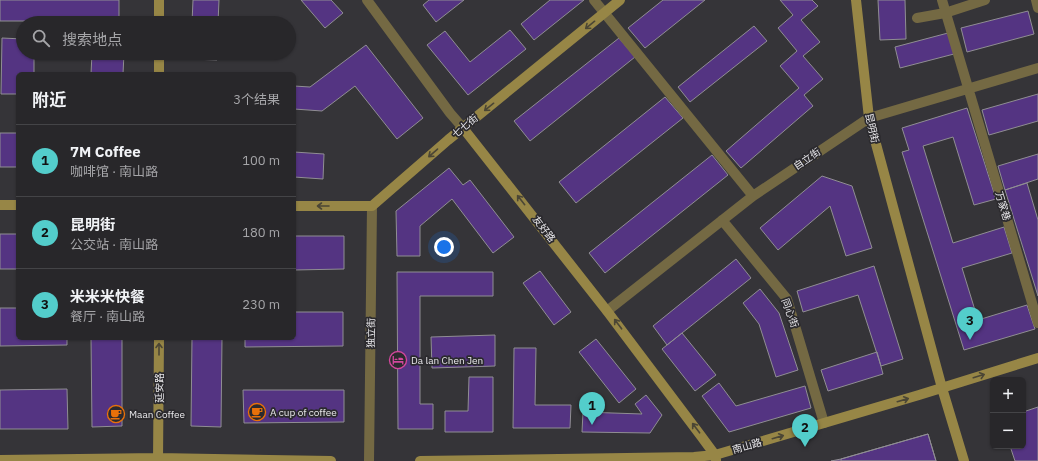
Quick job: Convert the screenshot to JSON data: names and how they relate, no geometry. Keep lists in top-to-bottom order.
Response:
{
  "streets": {
    "main road": [
      "七七街",
      "昆明街",
      "友好路",
      "延安路",
      "南山路"
    ],
    "street": [
      "自立街",
      "万家巷",
      "同心街",
      "独立街"
    ]
  },
  "crossings": [
    ["七七街", "友好路"],
    ["七七街", "独立街"],
    ["昆明街", "自立街"],
    ["昆明街", "南山路"],
    ["自立街", "万家巷"],
    ["自立街", "友好路"],
    ["自立街", "同心街"],
    ["友好路", "南山路"],
    ["同心街", "南山路"]
  ],
  "one_way": [
    "七七街",
    "友好路",
    "延安路",
    "南山路"
  ],
  "places": {
    "hotel": ["Da lan Chen Jen"],
    "cafe": ["A cup of coffee", "Maan Coffee"]
  },
  "page": {
    "search": "搜索地点",
    "heading": ["附近", "3个结果"],
    "list": [
      {
        "mark": "1",
        "name": "7M Coffee",
        "note": "咖啡馆 · 南山路",
        "value": "100 m"
      },
      {
        "mark": "2",
        "name": "昆明街",
        "note": "公交站 · 南山路",
        "value": "180 m"
      },
      {
        "mark": "3",
        "name": "米米米快餐",
        "note": "餐厅 · 南山路",
        "value": "230 m"
      }
    ],
    "pins": ["3", "1", "2"],
    "map_buttons": ["+", "−"]
  }
}
